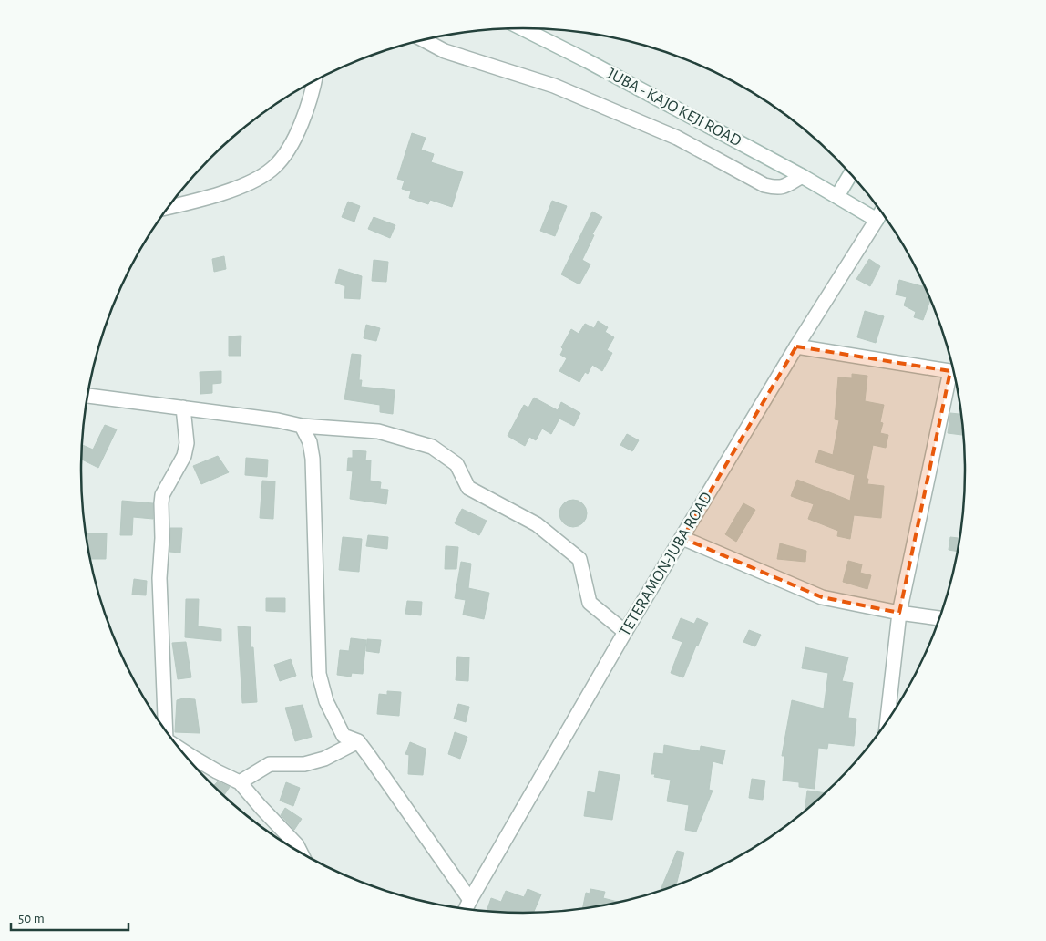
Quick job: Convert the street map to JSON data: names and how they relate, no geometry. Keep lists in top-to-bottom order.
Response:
{
  "streets": {
    "street": ["JUBA - KAJO KEJI ROAD", "TETERAMON-JUBA ROAD"]
  },
  "crossings": [
    ["JUBA - KAJO KEJI ROAD", "TETERAMON-JUBA ROAD"]
  ],
  "scale_bar": "50 m"
}
